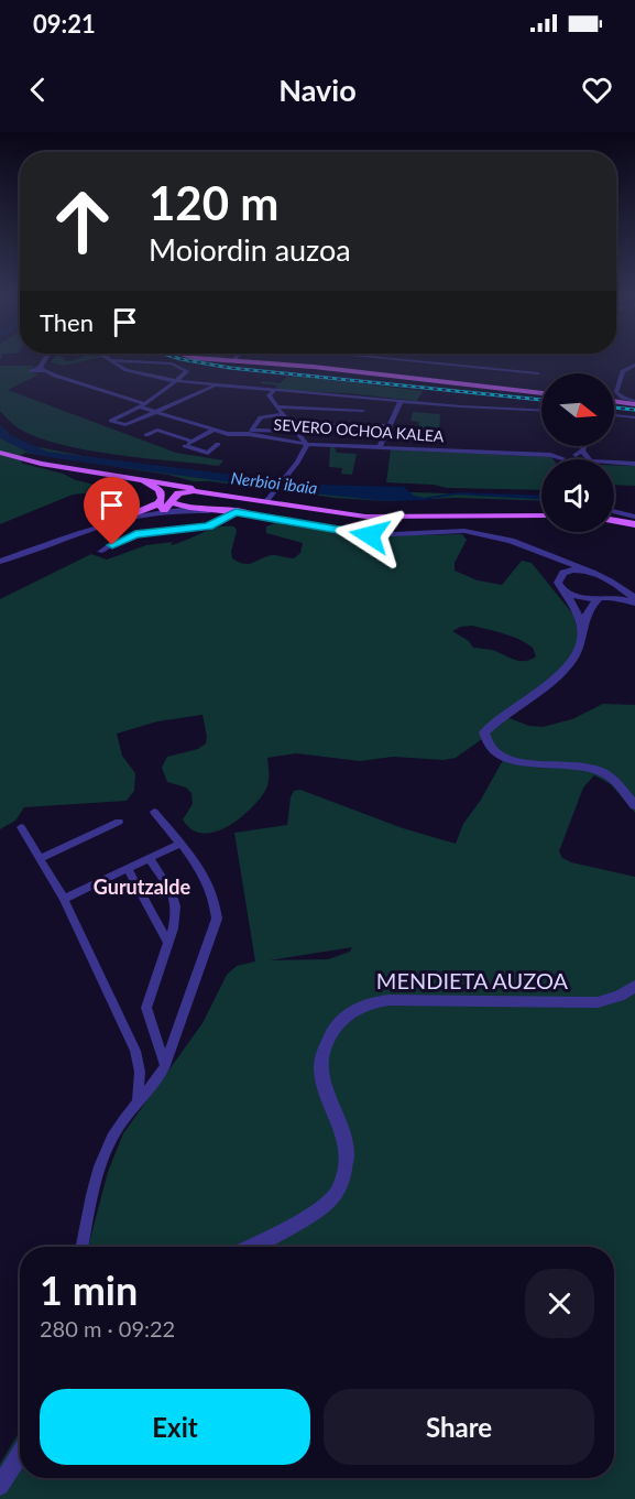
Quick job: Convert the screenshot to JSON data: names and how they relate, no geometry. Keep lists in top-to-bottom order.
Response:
{
  "streets": {
    "street": ["SEVERO OCHOA KALEA", "MENDIETA AUZOA"]
  },
  "districts": ["Gurutzalde"],
  "water": ["Nerbioi ibaia"],
  "north": "right",
  "page": {
    "status": "09:21",
    "header": "Navio",
    "turn": ["120 m", "Moiordin auzoa"],
    "then": "Then",
    "heading": ["1 min", "280 m · 09:22"],
    "buttons": ["Exit", "Share"]
  }
}
